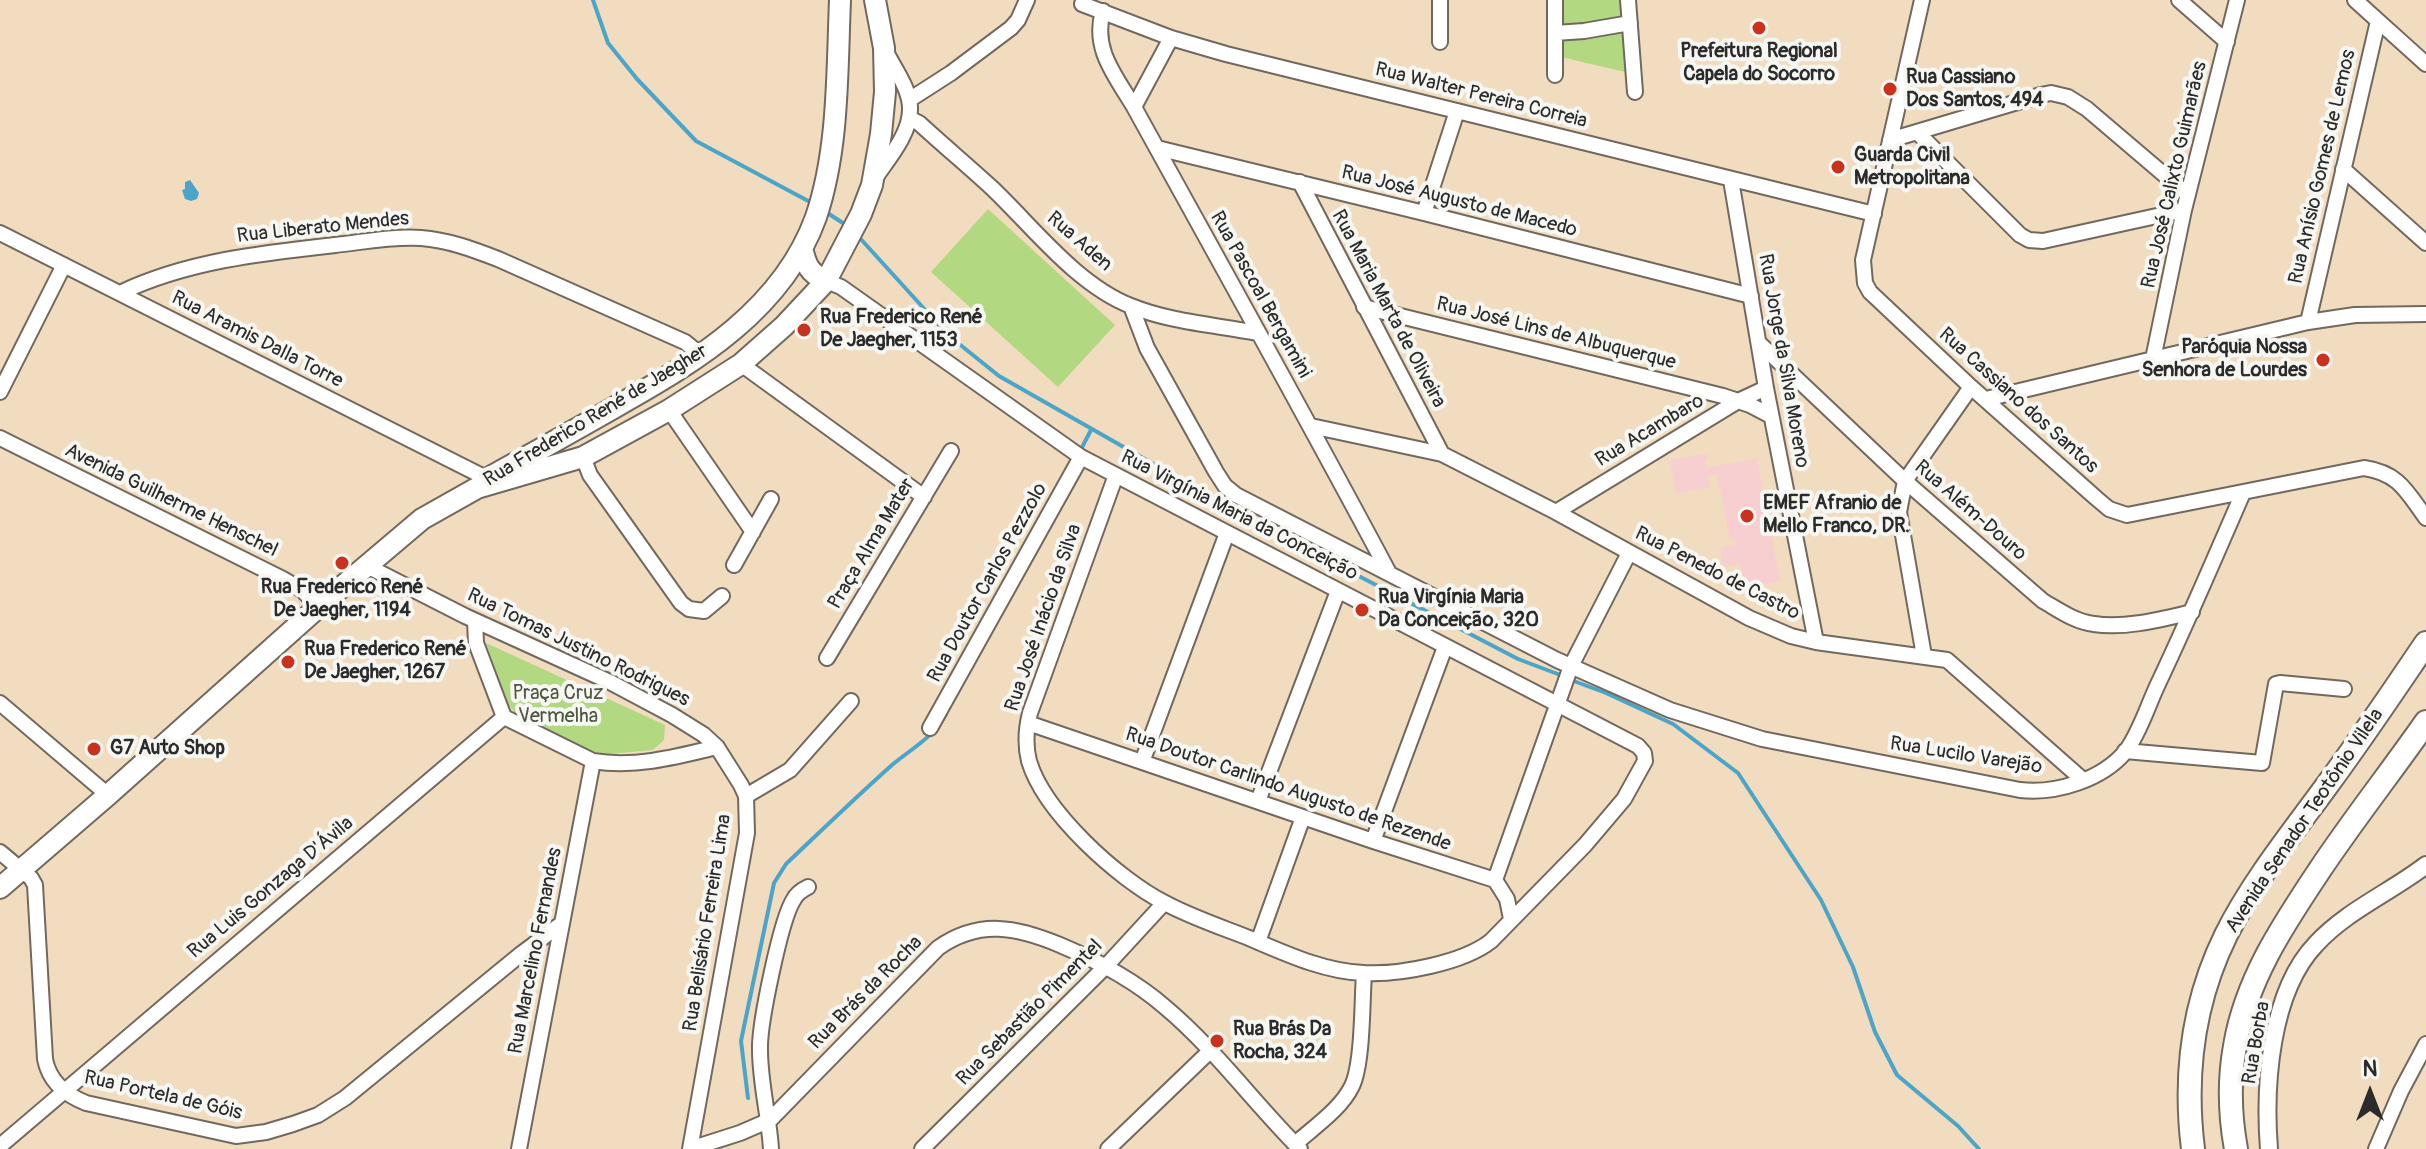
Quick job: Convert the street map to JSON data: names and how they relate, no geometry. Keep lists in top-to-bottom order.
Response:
{
  "streets": {
    "main road": ["Rua Frederico René de Jaegher", "Avenida Senador Teotônio Vilela"],
    "street": [
      "Rua Walter Pereira Correia",
      "Rua Anísio Gomes de Lemos",
      "Rua José Calixto Guimarães",
      "Rua José Augusto de Macedo",
      "Rua Liberato Mendes",
      "Rua Aden",
      "Rua Pascoal Bergamini",
      "Rua Maria Marta de Oliveira",
      "Rua José Lins de Albuquerque",
      "Rua Aramis Dalla Torre",
      "Rua Jorge da Silva Moreno",
      "Rua Cassiano dos Santos",
      "Rua Acambaro",
      "Avenida Guilherme Henschel",
      "Rua Além-Douro",
      "Rua Virgínia Maria da Conceição",
      "Praça Alma Mater",
      "Rua Penedo de Castro",
      "Rua Doutor Carlos Pezzolo",
      "Rua José Inácio da Silva",
      "Rua Tomas Justino Rodrigues",
      "Rua Lucilo Varejão",
      "Rua Doutor Carlindo Augusto de Rezende",
      "Rua Luis Gonzaga D'Ávila",
      "Rua Belisário Ferreira Lima",
      "Rua Marcelino Fernandes",
      "Rua Brás da Rocha",
      "Rua Sebastião Pimentel",
      "Rua Borba",
      "Rua Portela de Góis"
    ]
  },
  "crossings": [
    ["Rua Walter Pereira Correia", "Rua Pascoal Bergamini"],
    ["Rua Walter Pereira Correia", "Rua Jorge da Silva Moreno"],
    ["Rua Walter Pereira Correia", "Rua Cassiano dos Santos"],
    ["Rua José Augusto de Macedo", "Rua Pascoal Bergamini"],
    ["Rua José Augusto de Macedo", "Rua Maria Marta de Oliveira"],
    ["Rua José Augusto de Macedo", "Rua Jorge da Silva Moreno"],
    ["Rua Liberato Mendes", "Rua Aramis Dalla Torre"],
    ["Rua Liberato Mendes", "Rua Frederico René de Jaegher"],
    ["Rua Aden", "Rua Pascoal Bergamini"],
    ["Rua Aden", "Rua Frederico René de Jaegher"],
    ["Rua Aden", "Rua Virgínia Maria da Conceição"],
    ["Rua Pascoal Bergamini", "Rua Virgínia Maria da Conceição"],
    ["Rua Pascoal Bergamini", "Rua Penedo de Castro"],
    ["Rua Maria Marta de Oliveira", "Rua José Lins de Albuquerque"],
    ["Rua Maria Marta de Oliveira", "Rua Penedo de Castro"],
    ["Rua José Lins de Albuquerque", "Rua Jorge da Silva Moreno"],
    ["Rua José Lins de Albuquerque", "Rua Acambaro"],
    ["Rua Aramis Dalla Torre", "Rua Frederico René de Jaegher"],
    ["Rua Jorge da Silva Moreno", "Rua Acambaro"],
    ["Rua Jorge da Silva Moreno", "Rua Além-Douro"],
    ["Rua Jorge da Silva Moreno", "Rua Penedo de Castro"],
    ["Rua Cassiano dos Santos", "Rua Lucilo Varejão"],
    ["Rua Frederico René de Jaegher", "Avenida Guilherme Henschel"],
    ["Rua Frederico René de Jaegher", "Rua Virgínia Maria da Conceição"],
    ["Rua Frederico René de Jaegher", "Rua Tomas Justino Rodrigues"],
    ["Rua Frederico René de Jaegher", "Rua Portela de Góis"],
    ["Rua Acambaro", "Rua Penedo de Castro"],
    ["Rua Além-Douro", "Rua Lucilo Varejão"],
    ["Rua Virgínia Maria da Conceição", "Rua Doutor Carlos Pezzolo"],
    ["Rua Virgínia Maria da Conceição", "Rua José Inácio da Silva"],
    ["Rua Virgínia Maria da Conceição", "Rua Lucilo Varejão"],
    ["Rua Penedo de Castro", "Rua Lucilo Varejão"],
    ["Rua José Inácio da Silva", "Rua Doutor Carlindo Augusto de Rezende"],
    ["Rua José Inácio da Silva", "Rua Sebastião Pimentel"],
    ["Rua Tomas Justino Rodrigues", "Rua Belisário Ferreira Lima"],
    ["Rua Luis Gonzaga D'Ávila", "Rua Portela de Góis"],
    ["Rua Belisário Ferreira Lima", "Rua Brás da Rocha"],
    ["Rua Marcelino Fernandes", "Rua Portela de Góis"],
    ["Rua Brás da Rocha", "Rua Sebastião Pimentel"]
  ],
  "parks": ["Praça Cruz Vermelha"],
  "places": [
    "Prefeitura Regional Capela do Socorro",
    "Rua Cassiano Dos Santos, 494",
    "Guarda Civil Metropolitana",
    "Rua Frederico René De Jaegher, 1153",
    "Paróquia Nossa Senhora de Lourdes",
    "EMEF Afranio de Mello Franco, DR.",
    "Rua Frederico René De Jaegher, 1194",
    "Rua Virgínia Maria Da Conceição, 320",
    "Rua Frederico René De Jaegher, 1267",
    "G7 Auto Shop",
    "Rua Brás Da Rocha, 324"
  ],
  "north": "top"
}
